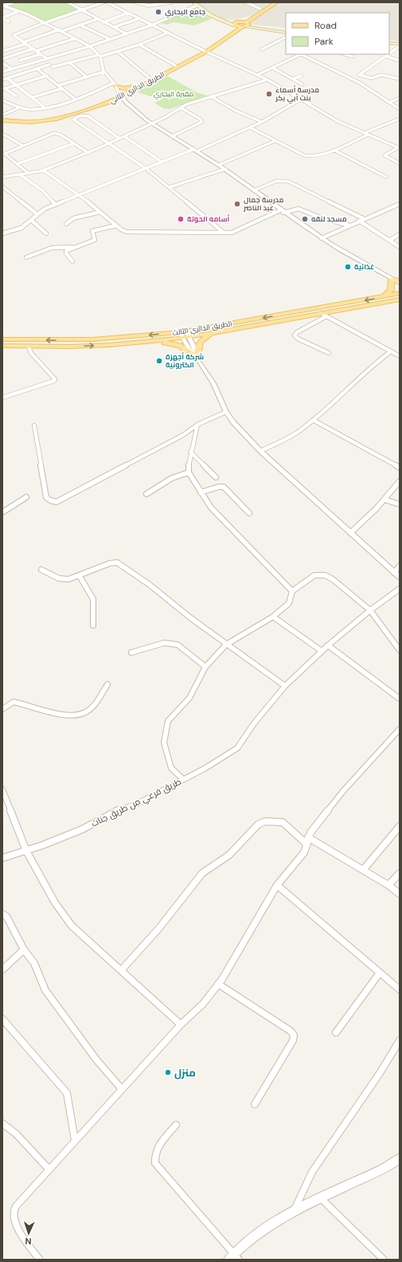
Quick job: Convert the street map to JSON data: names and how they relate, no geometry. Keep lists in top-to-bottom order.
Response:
{
  "streets": {
    "main road": ["الطريق الدائري الثاني", "الطريق الدائري الثالث"],
    "street": ["طريق فرعي من طريق جنات"]
  },
  "parks": ["مقبرة البحاري"],
  "places": [
    "جامع البحاري",
    "مدرسة أسماء بنت أبي بكر",
    "مدرسة جمال عبد الناصر",
    "أسامه الحوتة",
    "مسجد لنقه",
    "غذائية",
    "شركة أجهزة الكترونية",
    "منزل"
  ],
  "legend": ["Road", "Park"],
  "north": "bottom"
}
